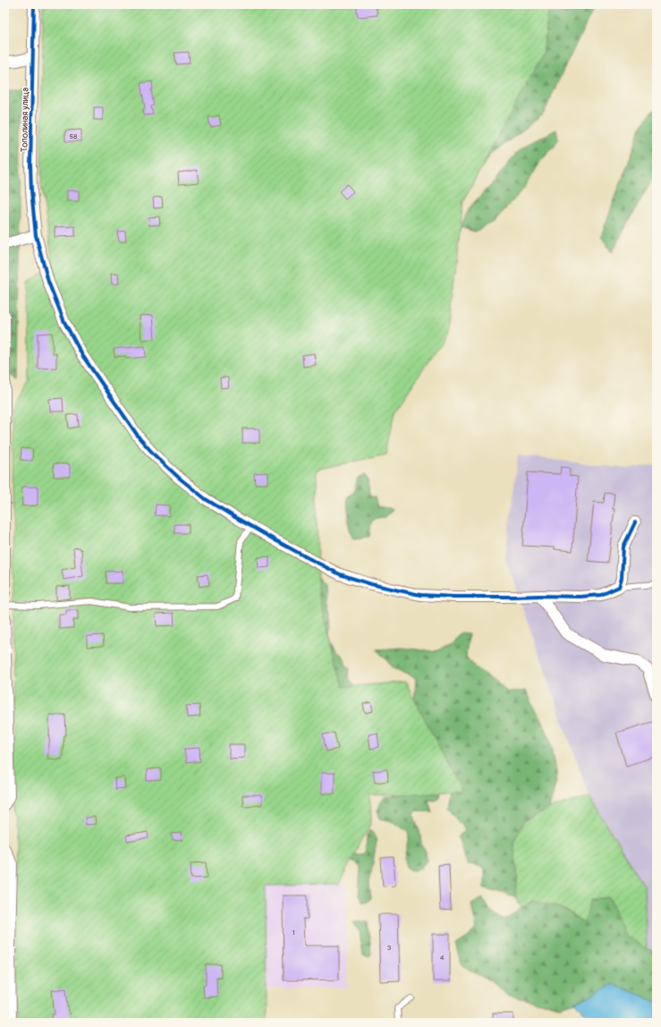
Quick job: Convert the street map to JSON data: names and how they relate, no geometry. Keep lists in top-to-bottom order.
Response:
{
  "streets": {
    "street": ["Тополиная улица"]
  },
  "house_numbers": [
    "58",
    "1",
    "3",
    "4"
  ]
}
